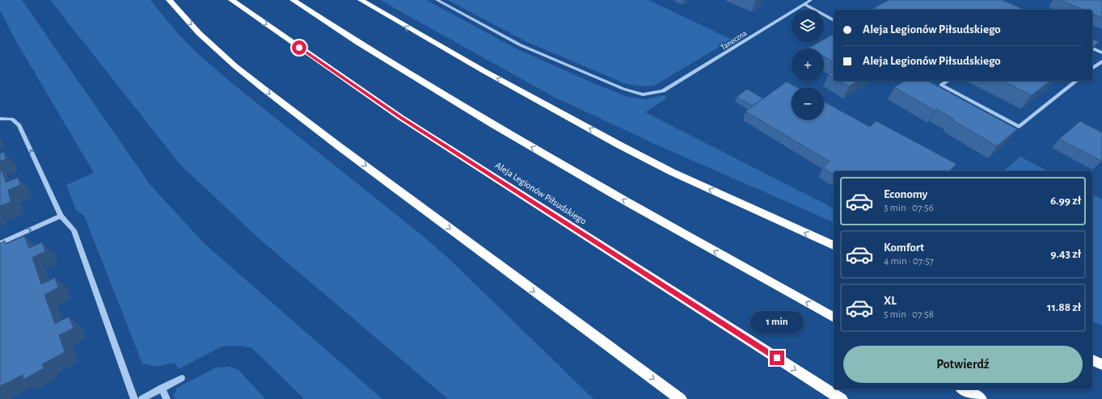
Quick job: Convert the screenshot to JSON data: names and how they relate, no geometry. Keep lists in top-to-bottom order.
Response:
{
  "streets": {
    "highway": ["Aleja Legionów Piłsudskiego"],
    "street": ["Taneczna"]
  },
  "page": {
    "map_buttons": ["+", "−"],
    "banner": ["Aleja Legionów Piłsudskiego", "Aleja Legionów Piłsudskiego"],
    "list": [
      {
        "name": "Economy",
        "note": "3 min · 07:56",
        "value": "6.99 zł"
      },
      {
        "name": "Komfort",
        "note": "4 min · 07:57",
        "value": "9.43 zł"
      },
      {
        "name": "XL",
        "note": "5 min · 07:58",
        "value": "11.88 zł"
      }
    ],
    "bubble": "1 min",
    "buttons": "Potwierdź"
  }
}
